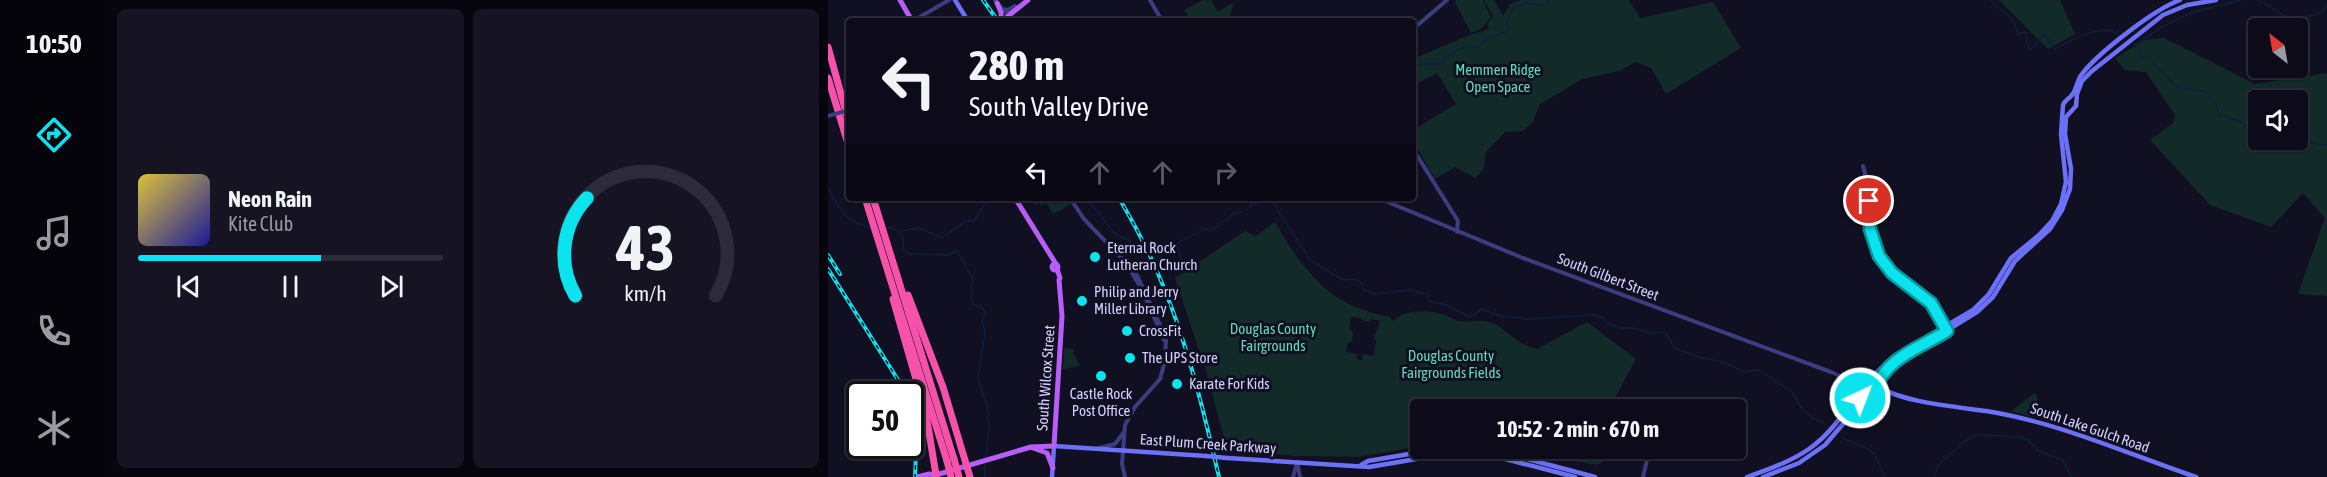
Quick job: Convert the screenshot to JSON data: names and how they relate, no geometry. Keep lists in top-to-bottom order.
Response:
{
  "streets": {
    "main road": ["South Wilcox Street", "South Lake Gulch Road", "East Plum Creek Parkway"],
    "street": ["South Gilbert Street"]
  },
  "crossings": [
    ["South Gilbert Street", "South Lake Gulch Road"],
    ["South Wilcox Street", "East Plum Creek Parkway"]
  ],
  "parks": ["Memmen Ridge Open Space", "Douglas County Fairgrounds", "Douglas County Fairgrounds Fields"],
  "places": [
    "Eternal Rock Lutheran Church",
    "Philip and Jerry Miller Library",
    "CrossFit",
    "The UPS Store",
    "Castle Rock Post Office",
    "Karate For Kids"
  ],
  "north": "top left",
  "page": {
    "tabs": "10:50",
    "turn": ["280 m", "South Valley Drive"],
    "song": ["Neon Rain", "Kite Club"],
    "limit": "50",
    "trip": "10:52 · 2 min · 670 m",
    "gauge": ["43", "km/h"]
  }
}
